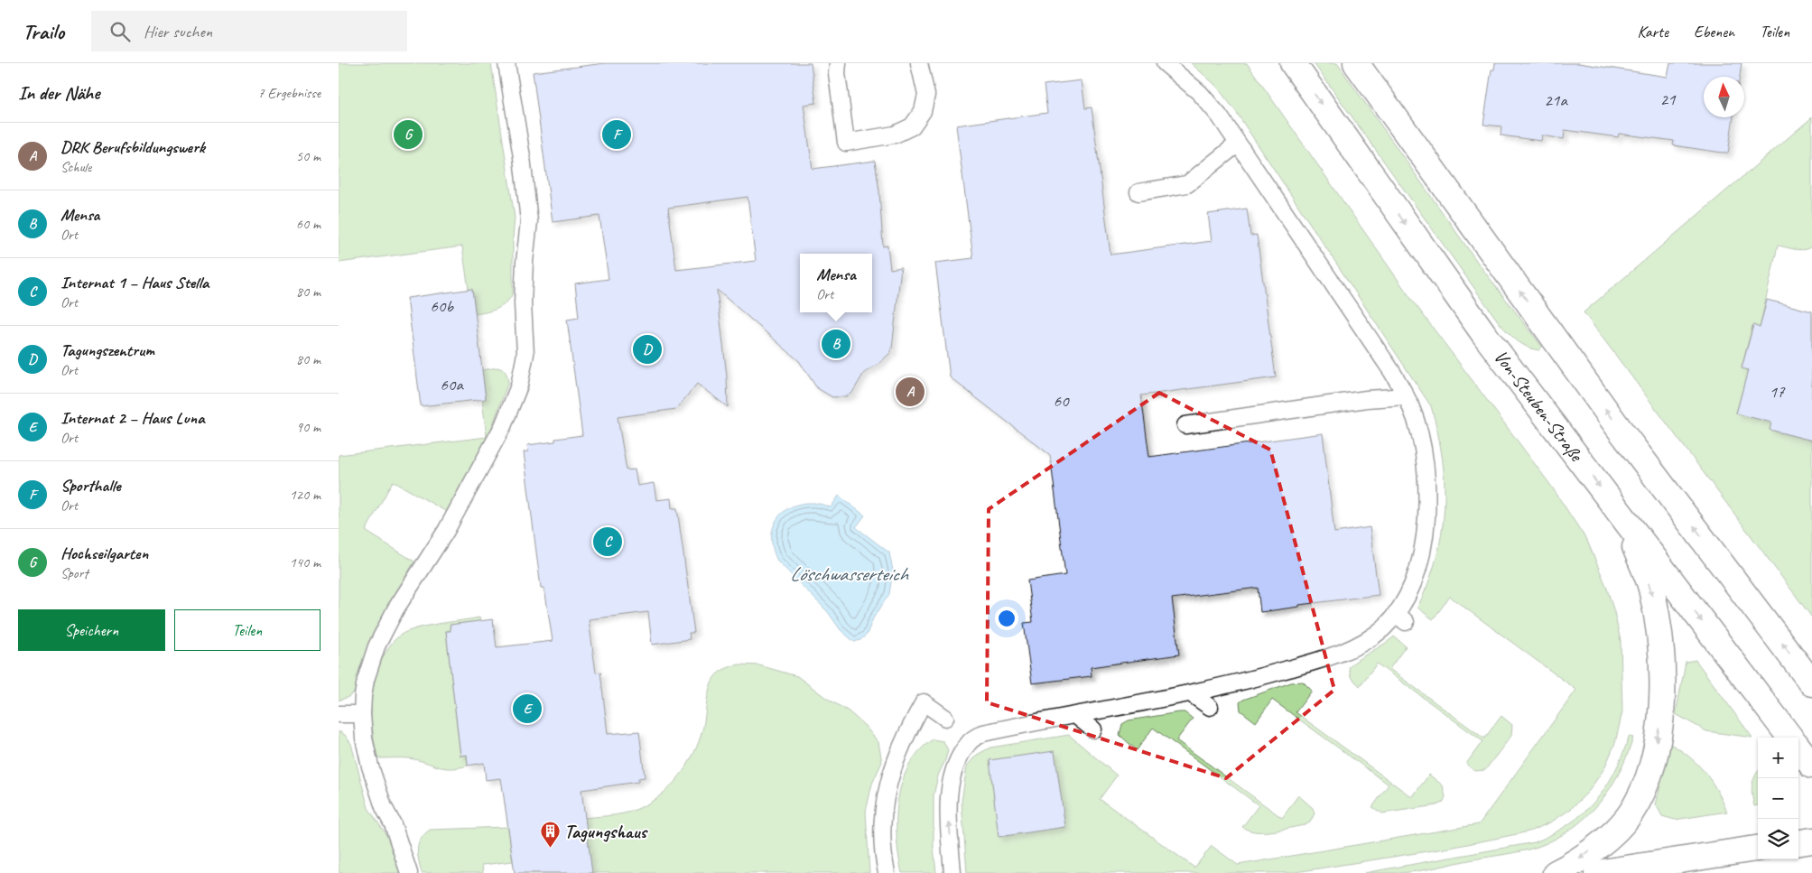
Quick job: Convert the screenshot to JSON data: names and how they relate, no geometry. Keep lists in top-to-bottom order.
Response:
{
  "streets": {
    "street": ["Von-Steuben-Straße"]
  },
  "water": ["Löschwasserteich"],
  "places": {
    "building": ["Tagungshaus"]
  },
  "house_numbers": [
    "21",
    "21a",
    "60b",
    "60a",
    "17",
    "60"
  ],
  "north": "top",
  "page": {
    "header": "Trailo",
    "search": "Hier suchen",
    "nav": ["Karte", "Ebenen", "Teilen"],
    "heading": ["In der Nähe", "7 Ergebnisse"],
    "pins": [
      "F",
      "G",
      "B",
      "D",
      "A",
      "C",
      "E"
    ],
    "list": [
      {
        "mark": "A",
        "name": "DRK Berufsbildungswerk",
        "note": "Schule",
        "value": "50 m"
      },
      {
        "mark": "B",
        "name": "Mensa",
        "note": "Ort",
        "value": "60 m"
      },
      {
        "mark": "C",
        "name": "Internat 1 – Haus Stella",
        "note": "Ort",
        "value": "80 m"
      },
      {
        "mark": "D",
        "name": "Tagungszentrum",
        "note": "Ort",
        "value": "80 m"
      },
      {
        "mark": "E",
        "name": "Internat 2 – Haus Luna",
        "note": "Ort",
        "value": "90 m"
      },
      {
        "mark": "F",
        "name": "Sporthalle",
        "note": "Ort",
        "value": "120 m"
      },
      {
        "mark": "G",
        "name": "Hochseilgarten",
        "note": "Sport",
        "value": "140 m"
      }
    ],
    "popup": ["Mensa", "Ort"],
    "buttons": ["Speichern", "Teilen"],
    "map_buttons": ["+", "−"]
  }
}
